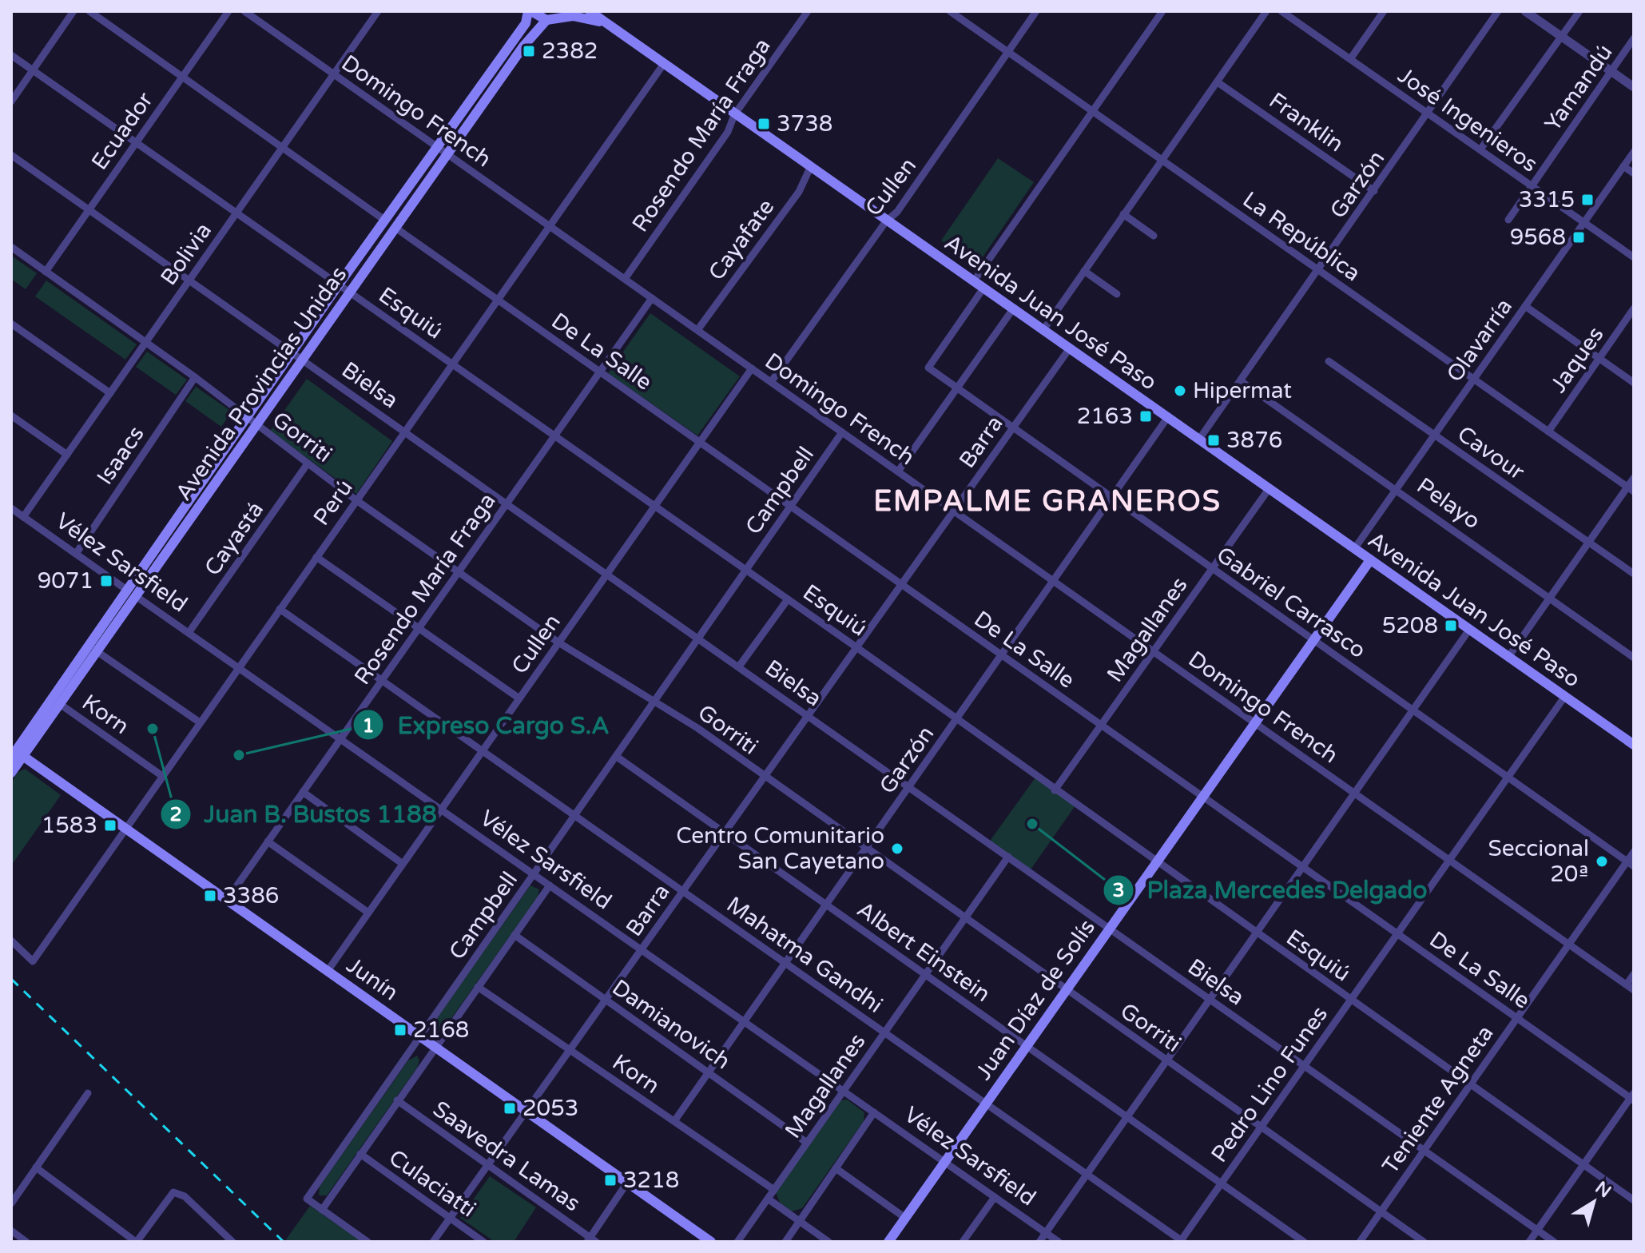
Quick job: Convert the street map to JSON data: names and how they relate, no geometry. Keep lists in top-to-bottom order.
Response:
{
  "streets": {
    "main road": [
      "Avenida Juan José Paso",
      "Avenida Provincias Unidas",
      "Junín",
      "Juan Díaz de Solís"
    ],
    "street": [
      "Yamandú",
      "Domingo French",
      "José Ingenieros",
      "Franklin",
      "Ecuador",
      "Rosendo María Fraga",
      "Garzón",
      "Cullen",
      "La República",
      "Cayafate",
      "Bolivia",
      "Esquiú",
      "Olavarría",
      "De La Salle",
      "Jaques",
      "Bielsa",
      "Gorriti",
      "Barra",
      "Cavour",
      "Isaacs",
      "Campbell",
      "Perú",
      "Pelayo",
      "Cayastá",
      "Vélez Sarsfield",
      "Gabriel Carrasco",
      "Magallanes",
      "Korn",
      "Albert Einstein",
      "Mahatma Gandhi",
      "Damianovich",
      "Pedro Lino Funes",
      "Teniente Agneta",
      "Saavedra Lamas",
      "Culaciatti"
    ]
  },
  "crossings": [
    ["Yamandú", "José Ingenieros"],
    ["Domingo French", "Rosendo María Fraga"],
    ["Domingo French", "Garzón"],
    ["Domingo French", "Cullen"],
    ["Domingo French", "Cayafate"],
    ["Domingo French", "Bolivia"],
    ["Domingo French", "Avenida Provincias Unidas"],
    ["Domingo French", "Barra"],
    ["Domingo French", "Campbell"],
    ["Domingo French", "Perú"],
    ["Domingo French", "Magallanes"],
    ["Domingo French", "Juan Díaz de Solís"],
    ["Domingo French", "Pedro Lino Funes"],
    ["Domingo French", "Teniente Agneta"],
    ["José Ingenieros", "Garzón"],
    ["José Ingenieros", "Olavarría"],
    ["Franklin", "Garzón"],
    ["Ecuador", "Esquiú"],
    ["Ecuador", "Bielsa"],
    ["Ecuador", "Gorriti"],
    ["Rosendo María Fraga", "Avenida Juan José Paso"],
    ["Rosendo María Fraga", "Esquiú"],
    ["Rosendo María Fraga", "De La Salle"],
    ["Rosendo María Fraga", "Bielsa"],
    ["Rosendo María Fraga", "Gorriti"],
    ["Rosendo María Fraga", "Vélez Sarsfield"],
    ["Rosendo María Fraga", "Mahatma Gandhi"],
    ["Rosendo María Fraga", "Junín"],
    ["Garzón", "La República"],
    ["Garzón", "Avenida Juan José Paso"],
    ["Garzón", "Esquiú"],
    ["Garzón", "De La Salle"],
    ["Garzón", "Bielsa"],
    ["Garzón", "Gorriti"],
    ["Garzón", "Pelayo"],
    ["Garzón", "Vélez Sarsfield"],
    ["Garzón", "Gabriel Carrasco"],
    ["Garzón", "Korn"],
    ["Garzón", "Albert Einstein"],
    ["Garzón", "Mahatma Gandhi"],
    ["Garzón", "Damianovich"],
    ["Cullen", "La República"],
    ["Cullen", "Avenida Juan José Paso"],
    ["Cullen", "Esquiú"],
    ["Cullen", "De La Salle"],
    ["Cullen", "Bielsa"],
    ["Cullen", "Gorriti"],
    ["Cullen", "Vélez Sarsfield"],
    ["Cullen", "Mahatma Gandhi"],
    ["Cullen", "Junín"],
    ["La República", "Olavarría"],
    ["La República", "Jaques"],
    ["Cayafate", "Avenida Juan José Paso"],
    ["Bolivia", "Esquiú"],
    ["Bolivia", "Bielsa"],
    ["Bolivia", "Gorriti"],
    ["Bolivia", "Vélez Sarsfield"],
    ["Avenida Juan José Paso", "Olavarría"],
    ["Avenida Juan José Paso", "Avenida Provincias Unidas"],
    ["Avenida Juan José Paso", "Barra"],
    ["Avenida Juan José Paso", "Perú"],
    ["Avenida Juan José Paso", "Gabriel Carrasco"],
    ["Avenida Juan José Paso", "Magallanes"],
    ["Avenida Juan José Paso", "Juan Díaz de Solís"],
    ["Avenida Juan José Paso", "Pedro Lino Funes"],
    ["Esquiú", "Avenida Provincias Unidas"],
    ["Esquiú", "Barra"],
    ["Esquiú", "Campbell"],
    ["Esquiú", "Perú"],
    ["Esquiú", "Magallanes"],
    ["Esquiú", "Juan Díaz de Solís"],
    ["Esquiú", "Pedro Lino Funes"],
    ["Esquiú", "Teniente Agneta"],
    ["Olavarría", "Cavour"],
    ["Olavarría", "Pelayo"],
    ["De La Salle", "Avenida Provincias Unidas"],
    ["De La Salle", "Barra"],
    ["De La Salle", "Campbell"],
    ["De La Salle", "Perú"],
    ["De La Salle", "Magallanes"],
    ["De La Salle", "Juan Díaz de Solís"],
    ["De La Salle", "Pedro Lino Funes"],
    ["De La Salle", "Teniente Agneta"],
    ["Avenida Provincias Unidas", "Bielsa"],
    ["Avenida Provincias Unidas", "Gorriti"],
    ["Avenida Provincias Unidas", "Vélez Sarsfield"],
    ["Avenida Provincias Unidas", "Korn"],
    ["Avenida Provincias Unidas", "Junín"],
    ["Bielsa", "Barra"],
    ["Bielsa", "Campbell"],
    ["Bielsa", "Perú"],
    ["Bielsa", "Magallanes"],
    ["Bielsa", "Juan Díaz de Solís"],
    ["Bielsa", "Pedro Lino Funes"],
    ["Bielsa", "Teniente Agneta"],
    ["Gorriti", "Barra"],
    ["Gorriti", "Isaacs"],
    ["Gorriti", "Campbell"],
    ["Gorriti", "Perú"],
    ["Gorriti", "Cayastá"],
    ["Gorriti", "Magallanes"],
    ["Gorriti", "Juan Díaz de Solís"],
    ["Gorriti", "Pedro Lino Funes"],
    ["Gorriti", "Teniente Agneta"],
    ["Barra", "Vélez Sarsfield"],
    ["Barra", "Gabriel Carrasco"],
    ["Barra", "Korn"],
    ["Barra", "Albert Einstein"],
    ["Barra", "Mahatma Gandhi"],
    ["Barra", "Junín"],
    ["Barra", "Damianovich"],
    ["Barra", "Saavedra Lamas"],
    ["Barra", "Culaciatti"],
    ["Isaacs", "Vélez Sarsfield"],
    ["Campbell", "Vélez Sarsfield"],
    ["Campbell", "Korn"],
    ["Campbell", "Albert Einstein"],
    ["Campbell", "Mahatma Gandhi"],
    ["Campbell", "Junín"],
    ["Campbell", "Damianovich"],
    ["Campbell", "Saavedra Lamas"],
    ["Campbell", "Culaciatti"],
    ["Perú", "Vélez Sarsfield"],
    ["Perú", "Korn"],
    ["Perú", "Mahatma Gandhi"],
    ["Perú", "Junín"],
    ["Cayastá", "Vélez Sarsfield"],
    ["Vélez Sarsfield", "Magallanes"],
    ["Vélez Sarsfield", "Juan Díaz de Solís"],
    ["Gabriel Carrasco", "Magallanes"],
    ["Gabriel Carrasco", "Juan Díaz de Solís"],
    ["Gabriel Carrasco", "Pedro Lino Funes"],
    ["Gabriel Carrasco", "Teniente Agneta"],
    ["Magallanes", "Korn"],
    ["Magallanes", "Albert Einstein"],
    ["Magallanes", "Mahatma Gandhi"],
    ["Magallanes", "Damianovich"],
    ["Albert Einstein", "Juan Díaz de Solís"],
    ["Albert Einstein", "Pedro Lino Funes"],
    ["Mahatma Gandhi", "Juan Díaz de Solís"],
    ["Mahatma Gandhi", "Pedro Lino Funes"]
  ],
  "districts": ["EMPALME GRANEROS"],
  "places": {
    "transit": [
      "2382",
      "3738",
      "3315",
      "9568",
      "2163",
      "3876",
      "9071",
      "5208",
      "1583",
      "3386",
      "2168",
      "2053",
      "3218"
    ],
    "other": [
      "Hipermat",
      "Juan B. Bustos 1188",
      "Expreso Cargo S.A",
      "Plaza Mercedes Delgado",
      "Centro Comunitario San Cayetano",
      "Seccional 20ª"
    ]
  },
  "north": "top right"
}
